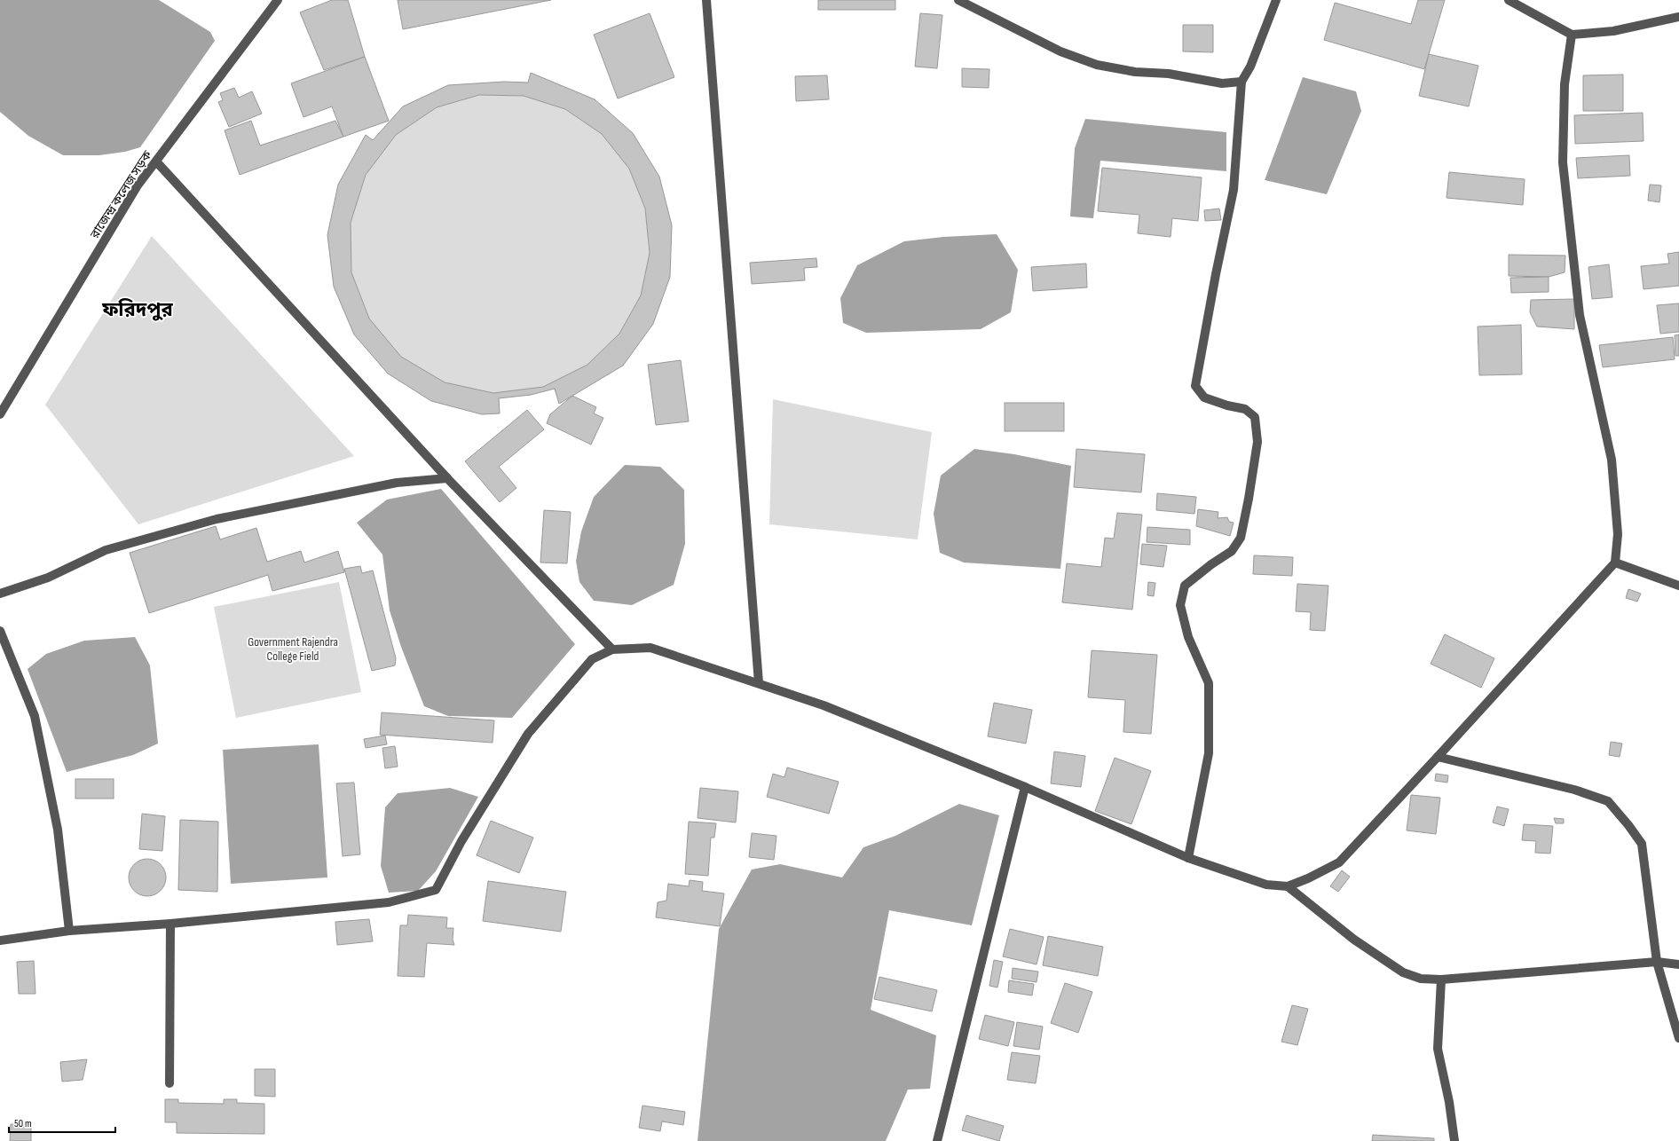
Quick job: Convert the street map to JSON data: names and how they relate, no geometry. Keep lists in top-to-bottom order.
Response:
{
  "streets": {
    "street": ["রাজেন্দ্র কলেজ সড়ক"]
  },
  "districts": ["ফরিদপুর"],
  "parks": ["Government Rajendra College Field"],
  "scale_bar": "50 m"
}
